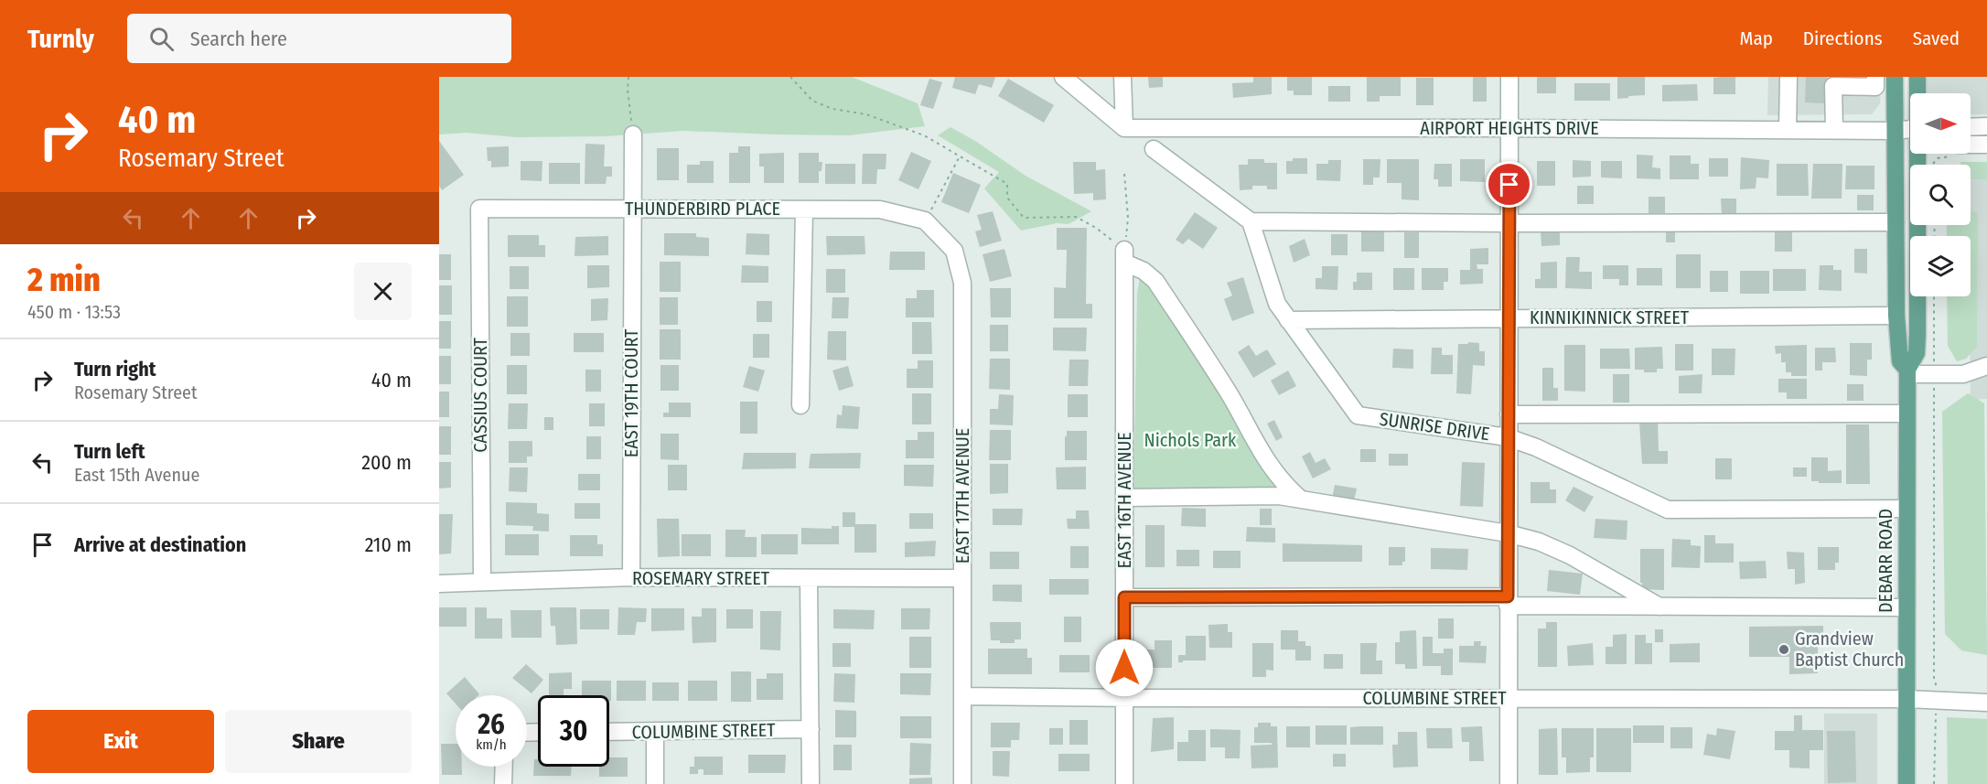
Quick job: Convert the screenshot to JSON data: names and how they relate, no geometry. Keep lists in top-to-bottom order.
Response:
{
  "streets": {
    "main road": ["DEBARR ROAD"],
    "street": [
      "AIRPORT HEIGHTS DRIVE",
      "THUNDERBIRD PLACE",
      "KINNIKINNICK STREET",
      "EAST 19TH COURT",
      "CASSIUS COURT",
      "SUNRISE DRIVE",
      "EAST 17TH AVENUE",
      "EAST 16TH AVENUE",
      "ROSEMARY STREET",
      "COLUMBINE STREET"
    ]
  },
  "crossings": [
    ["AIRPORT HEIGHTS DRIVE", "DEBARR ROAD"],
    ["THUNDERBIRD PLACE", "EAST 19TH COURT"],
    ["THUNDERBIRD PLACE", "CASSIUS COURT"],
    ["THUNDERBIRD PLACE", "EAST 17TH AVENUE"],
    ["KINNIKINNICK STREET", "SUNRISE DRIVE"],
    ["KINNIKINNICK STREET", "DEBARR ROAD"],
    ["EAST 19TH COURT", "ROSEMARY STREET"],
    ["CASSIUS COURT", "ROSEMARY STREET"],
    ["SUNRISE DRIVE", "DEBARR ROAD"],
    ["EAST 17TH AVENUE", "ROSEMARY STREET"],
    ["EAST 17TH AVENUE", "COLUMBINE STREET"],
    ["EAST 16TH AVENUE", "COLUMBINE STREET"],
    ["DEBARR ROAD", "COLUMBINE STREET"]
  ],
  "parks": ["Nichols Park"],
  "places": ["Grandview Baptist Church"],
  "north": "right",
  "page": {
    "header": "Turnly",
    "search": "Search here",
    "nav": ["Map", "Directions", "Saved"],
    "turn": ["40 m", "Rosemary Street"],
    "heading": ["2 min", "450 m · 13:53"],
    "list": [
      {
        "name": "Turn right",
        "note": "Rosemary Street",
        "value": "40 m"
      },
      {
        "name": "Turn left",
        "note": "East 15th Avenue",
        "value": "200 m"
      },
      {
        "name": "Arrive at destination",
        "value": "210 m"
      }
    ],
    "speed": "26 km/h",
    "limit": "30",
    "buttons": ["Exit", "Share"]
  }
}
